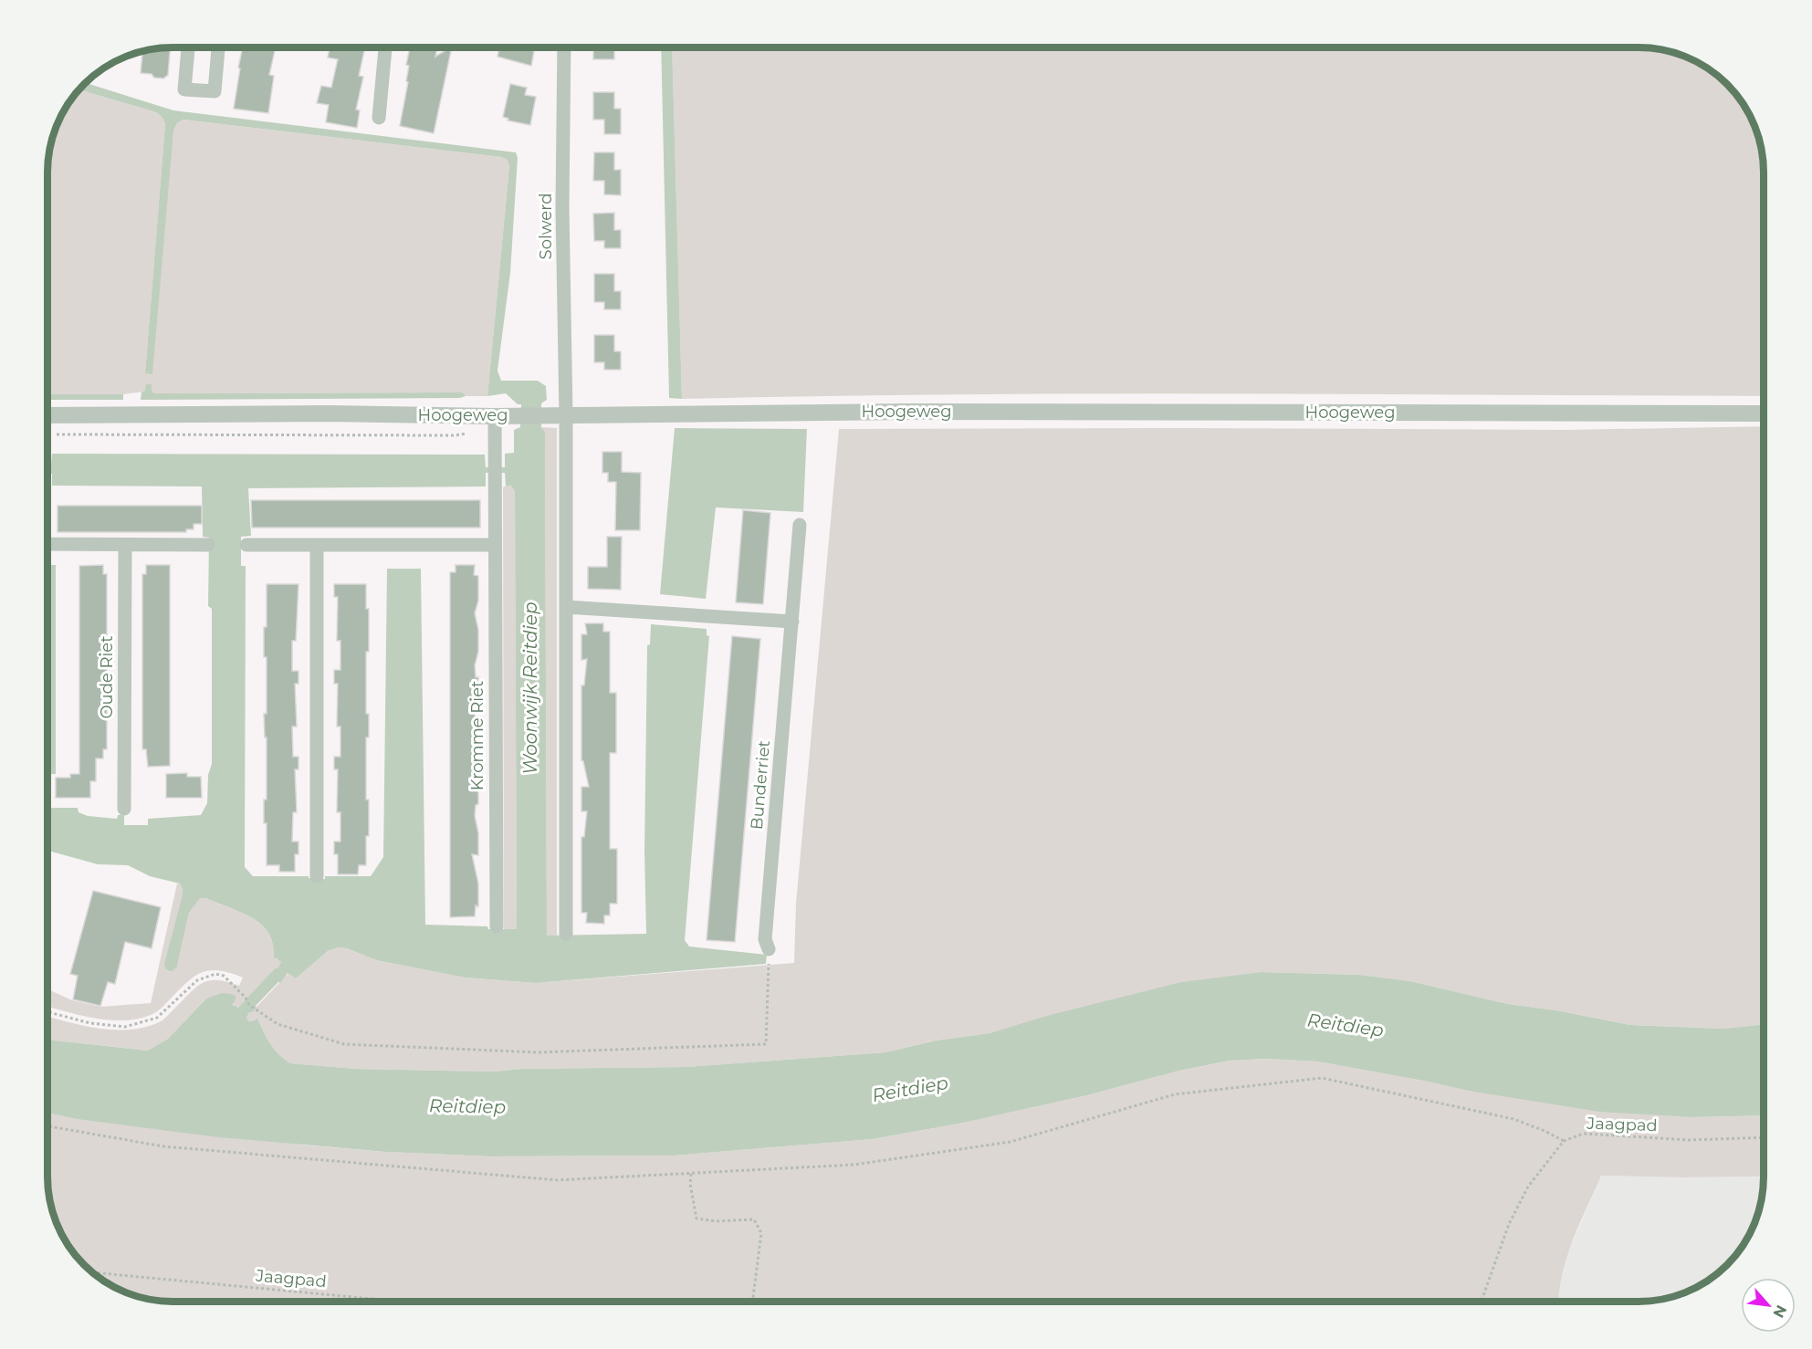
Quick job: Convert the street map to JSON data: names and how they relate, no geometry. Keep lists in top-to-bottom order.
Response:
{
  "streets": {
    "street": [
      "Solwerd",
      "Hoogeweg",
      "Oude Riet",
      "Kromme Riet",
      "Bunderriet"
    ],
    "path": ["Jaagpad"]
  },
  "crossings": [
    ["Solwerd", "Hoogeweg"],
    ["Hoogeweg", "Kromme Riet"]
  ],
  "water": ["Woonwijk Reitdiep", "Reitdiep"],
  "north": "bottom right"
}
